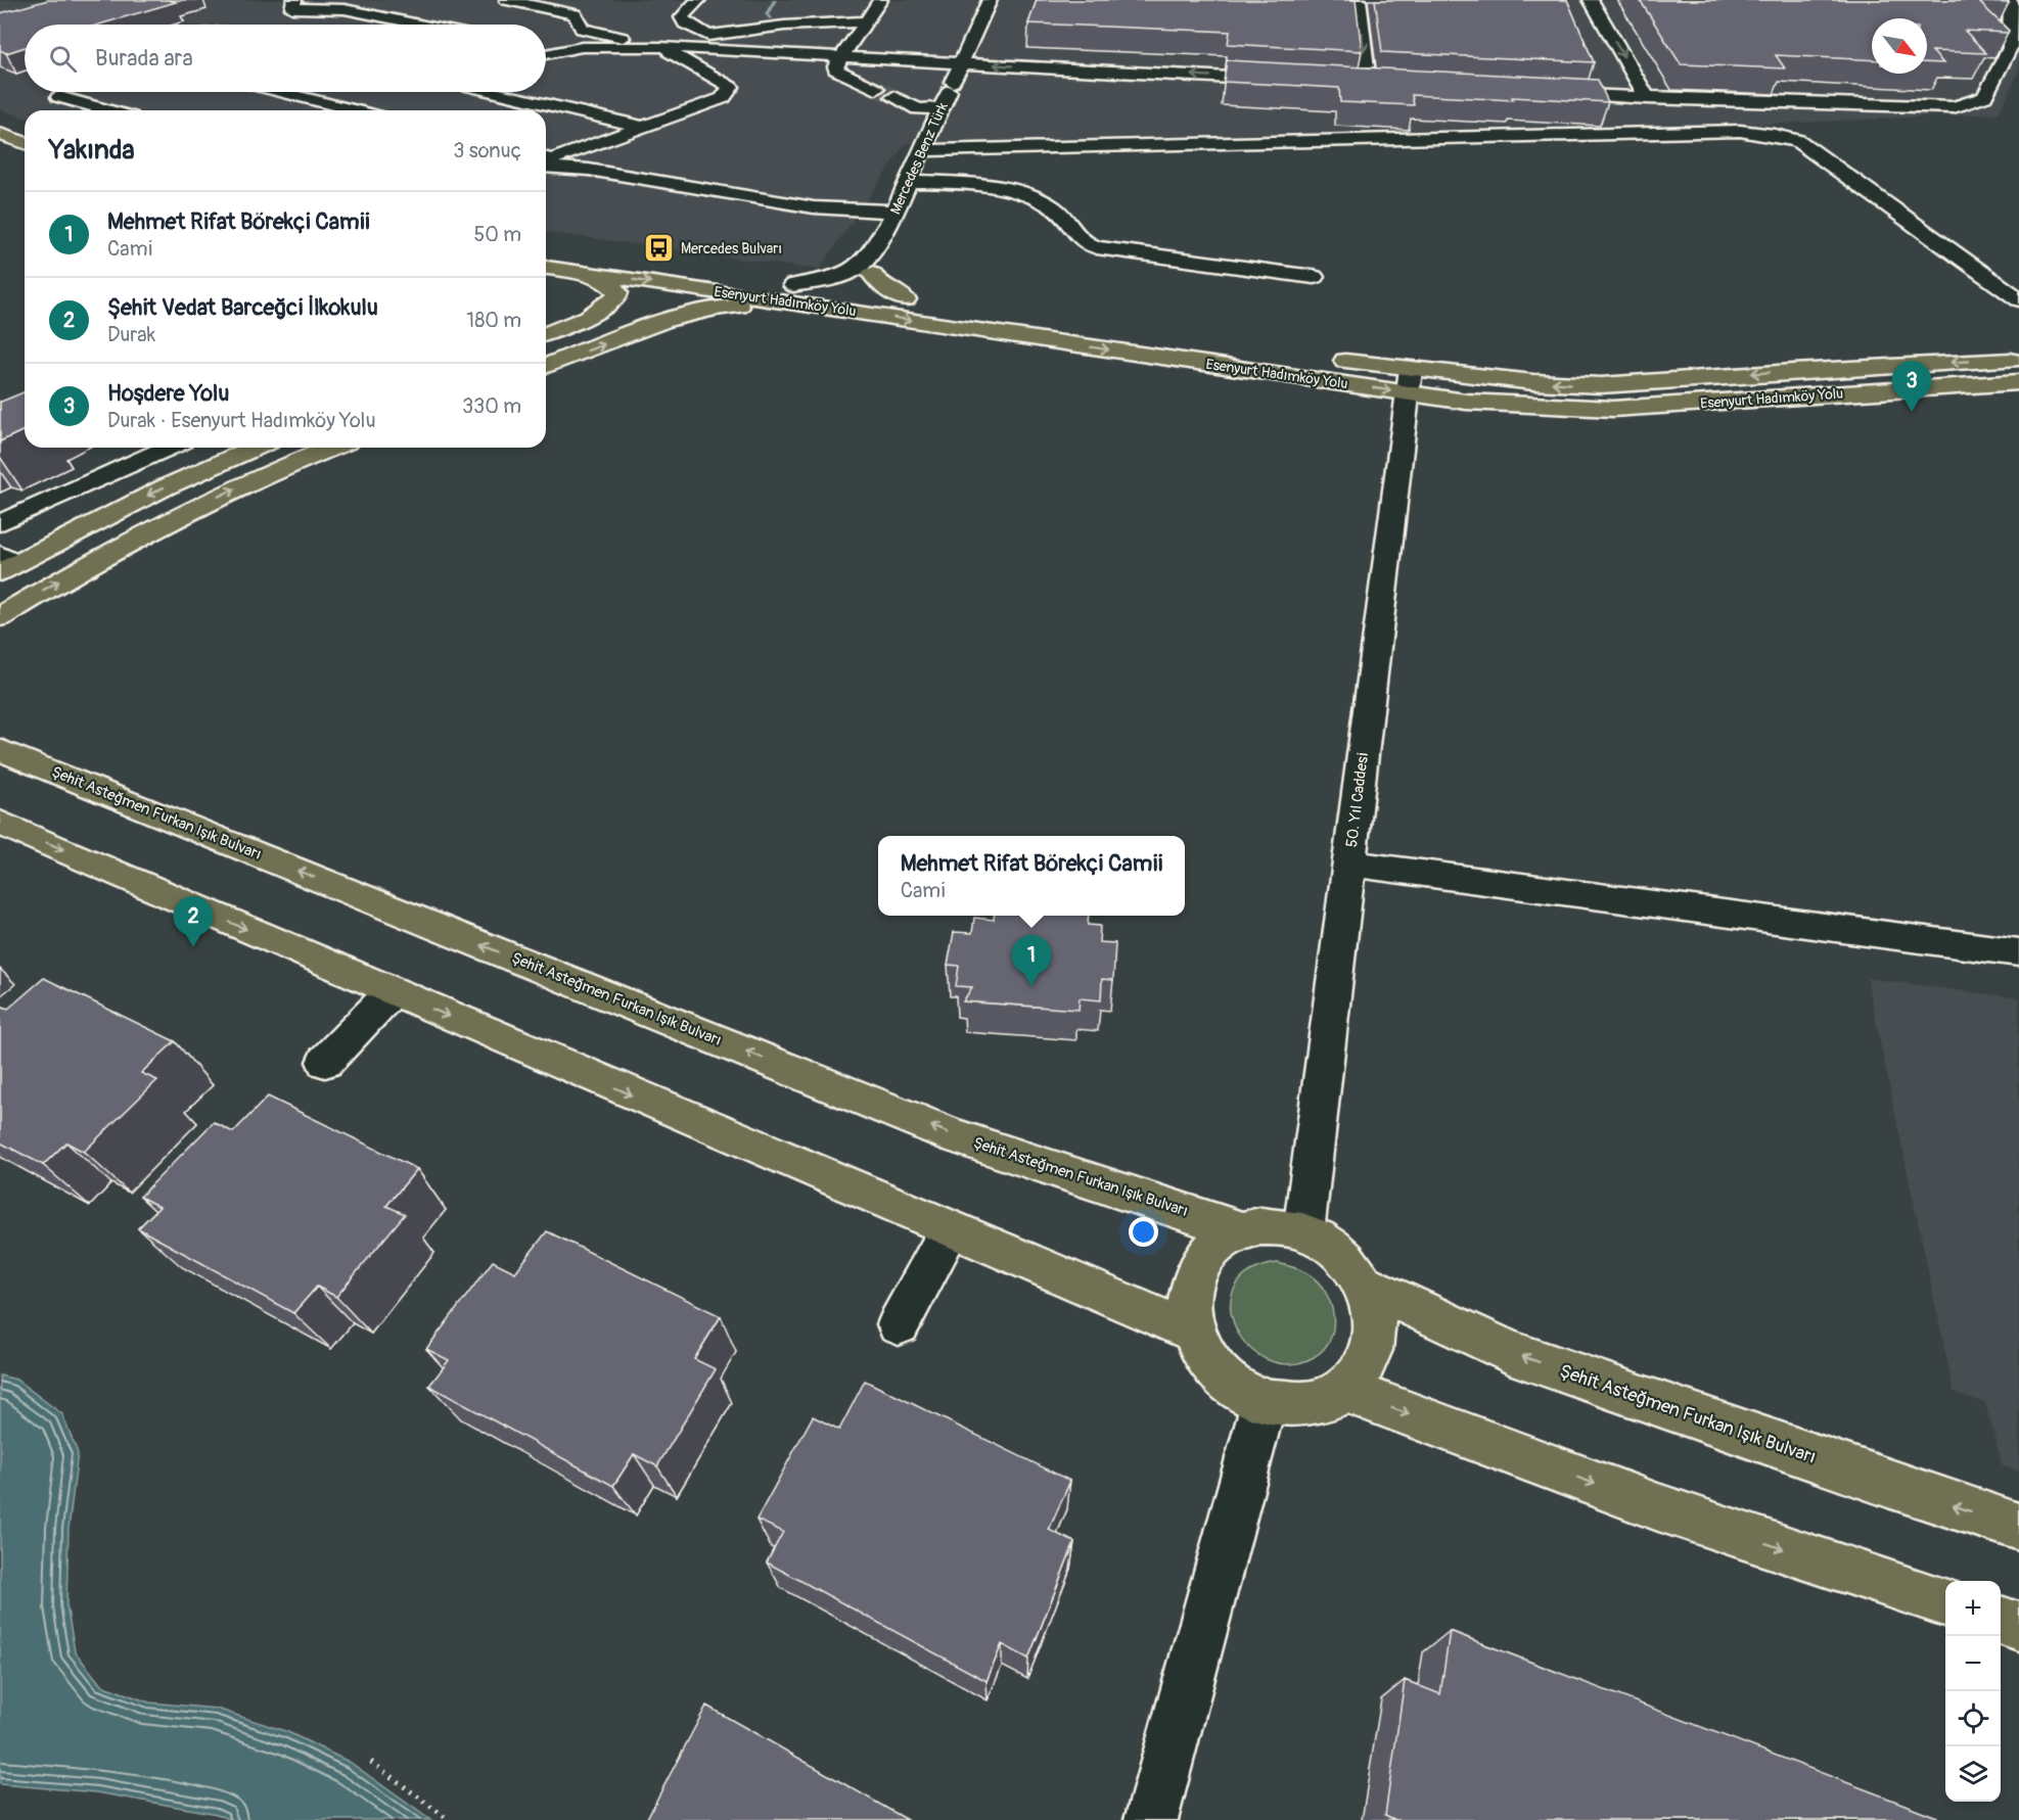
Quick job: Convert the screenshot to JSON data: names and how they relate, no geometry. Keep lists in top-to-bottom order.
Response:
{
  "streets": {
    "main road": ["Esenyurt Hadımköy Yolu", "Şehit Asteğmen Furkan Işık Bulvarı"],
    "street": ["Mercedes Benz Türk", "50. Yıl Caddesi"]
  },
  "crossings": [
    ["Mercedes Benz Türk", "Esenyurt Hadımköy Yolu"],
    ["Esenyurt Hadımköy Yolu", "50. Yıl Caddesi"],
    ["50. Yıl Caddesi", "Şehit Asteğmen Furkan Işık Bulvarı"]
  ],
  "places": {
    "bus stop": ["Mercedes Bulvarı"]
  },
  "north": "bottom right",
  "page": {
    "search": "Burada ara",
    "heading": ["Yakında", "3 sonuç"],
    "list": [
      {
        "mark": "1",
        "name": "Mehmet Rifat Börekçi Camii",
        "note": "Cami",
        "value": "50 m"
      },
      {
        "mark": "2",
        "name": "Şehit Vedat Barceğci İlkokulu",
        "note": "Durak",
        "value": "180 m"
      },
      {
        "mark": "3",
        "name": "Hoşdere Yolu",
        "note": "Durak · Esenyurt Hadımköy Yolu",
        "value": "330 m"
      }
    ],
    "pins": ["3", "2", "1"],
    "popup": ["Mehmet Rifat Börekçi Camii", "Cami"],
    "map_buttons": ["+", "−"]
  }
}
